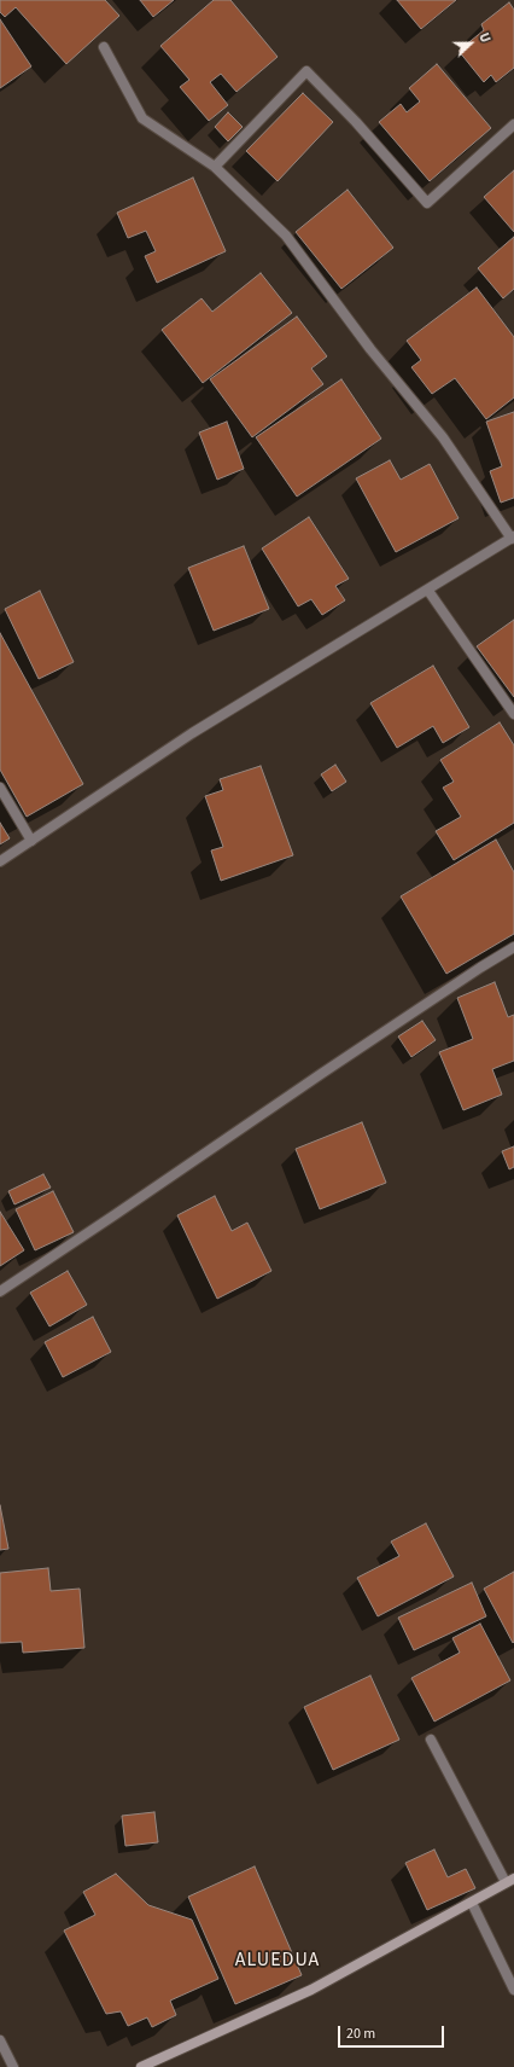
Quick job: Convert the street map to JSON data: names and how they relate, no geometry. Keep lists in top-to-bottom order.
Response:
{
  "districts": ["ALUEDUA"],
  "scale_bar": "20 m",
  "north": "right"
}
